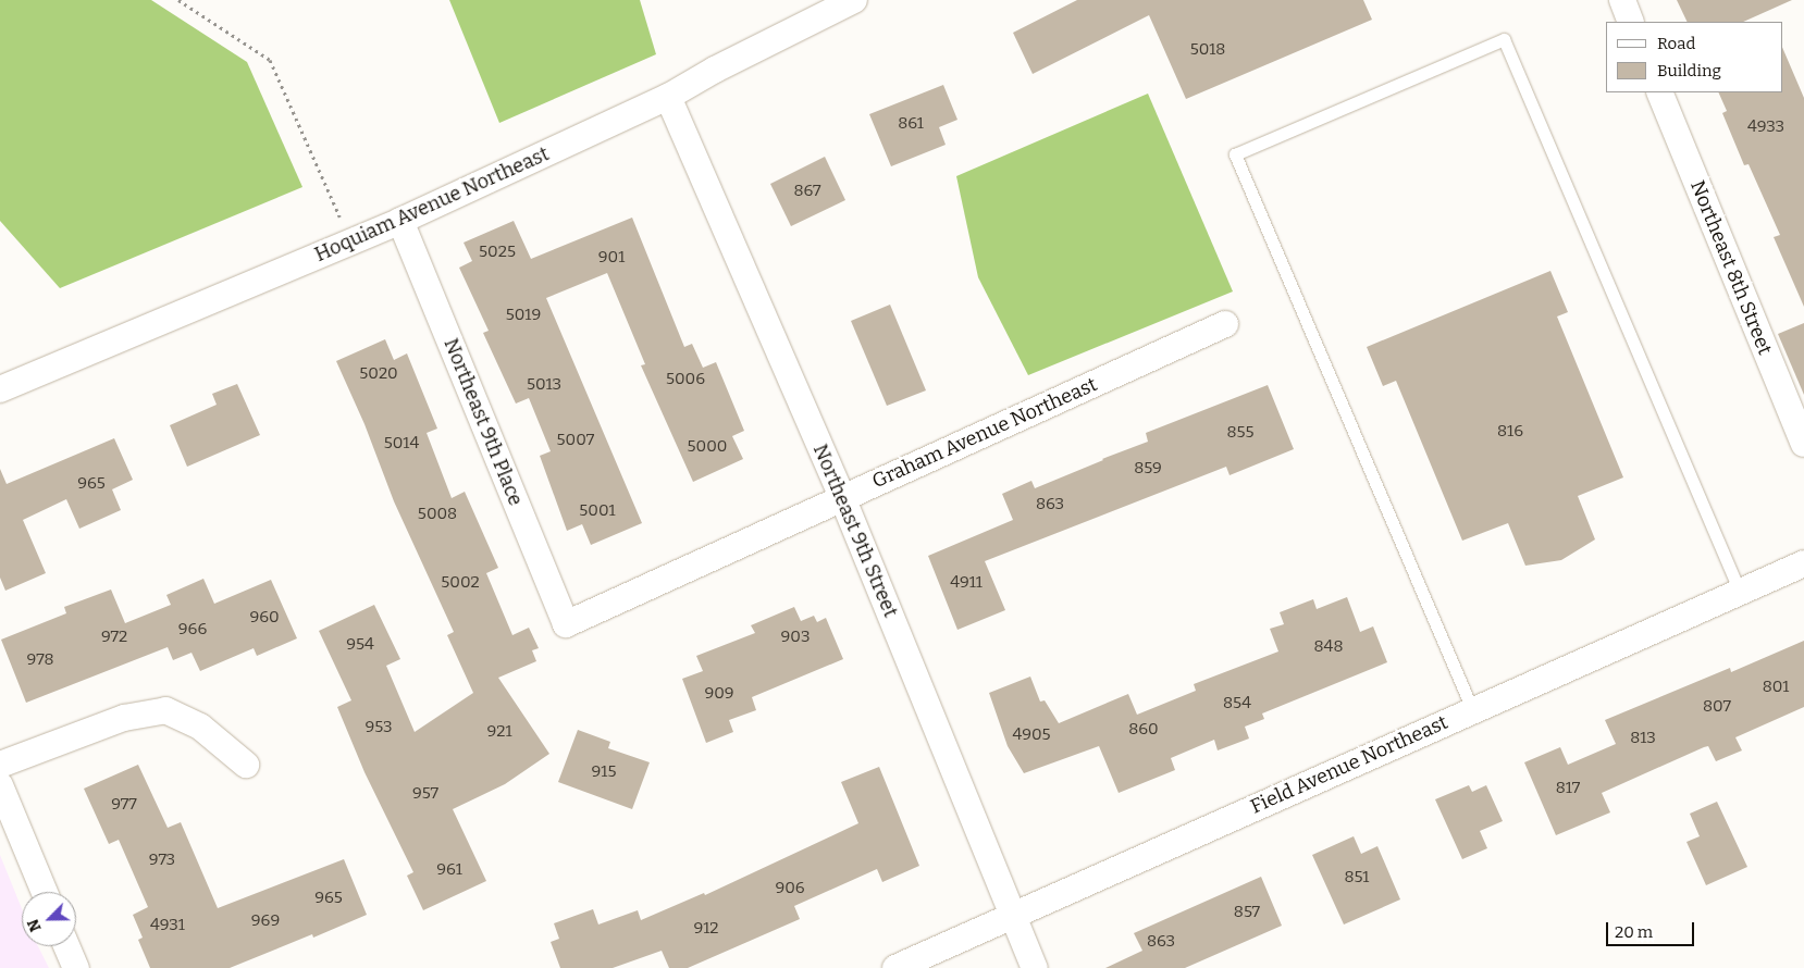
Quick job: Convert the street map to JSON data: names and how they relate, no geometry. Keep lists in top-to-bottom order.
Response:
{
  "streets": {
    "street": [
      "Hoquiam Avenue Northeast",
      "Northeast 8th Street",
      "Northeast 9th Place",
      "Graham Avenue Northeast",
      "Northeast 9th Street",
      "Field Avenue Northeast"
    ]
  },
  "crossings": [
    ["Hoquiam Avenue Northeast", "Northeast 9th Place"],
    ["Hoquiam Avenue Northeast", "Northeast 9th Street"],
    ["Northeast 9th Place", "Graham Avenue Northeast"],
    ["Graham Avenue Northeast", "Northeast 9th Street"],
    ["Northeast 9th Street", "Field Avenue Northeast"]
  ],
  "house_numbers": [
    "5018",
    "861",
    "4933",
    "867",
    "5025",
    "901",
    "5019",
    "5020",
    "5006",
    "5013",
    "816",
    "855",
    "5007",
    "5014",
    "5000",
    "859",
    "965",
    "863",
    "5001",
    "5008",
    "5002",
    "4911",
    "960",
    "966",
    "972",
    "903",
    "954",
    "848",
    "978",
    "801",
    "909",
    "854",
    "807",
    "953",
    "860",
    "921",
    "4905",
    "813",
    "915",
    "817",
    "957",
    "977",
    "973",
    "961",
    "851",
    "906",
    "965",
    "857",
    "969",
    "4931",
    "912",
    "863"
  ],
  "legend": ["Road", "Building"],
  "scale_bar": "20 m",
  "north": "bottom left"
}
